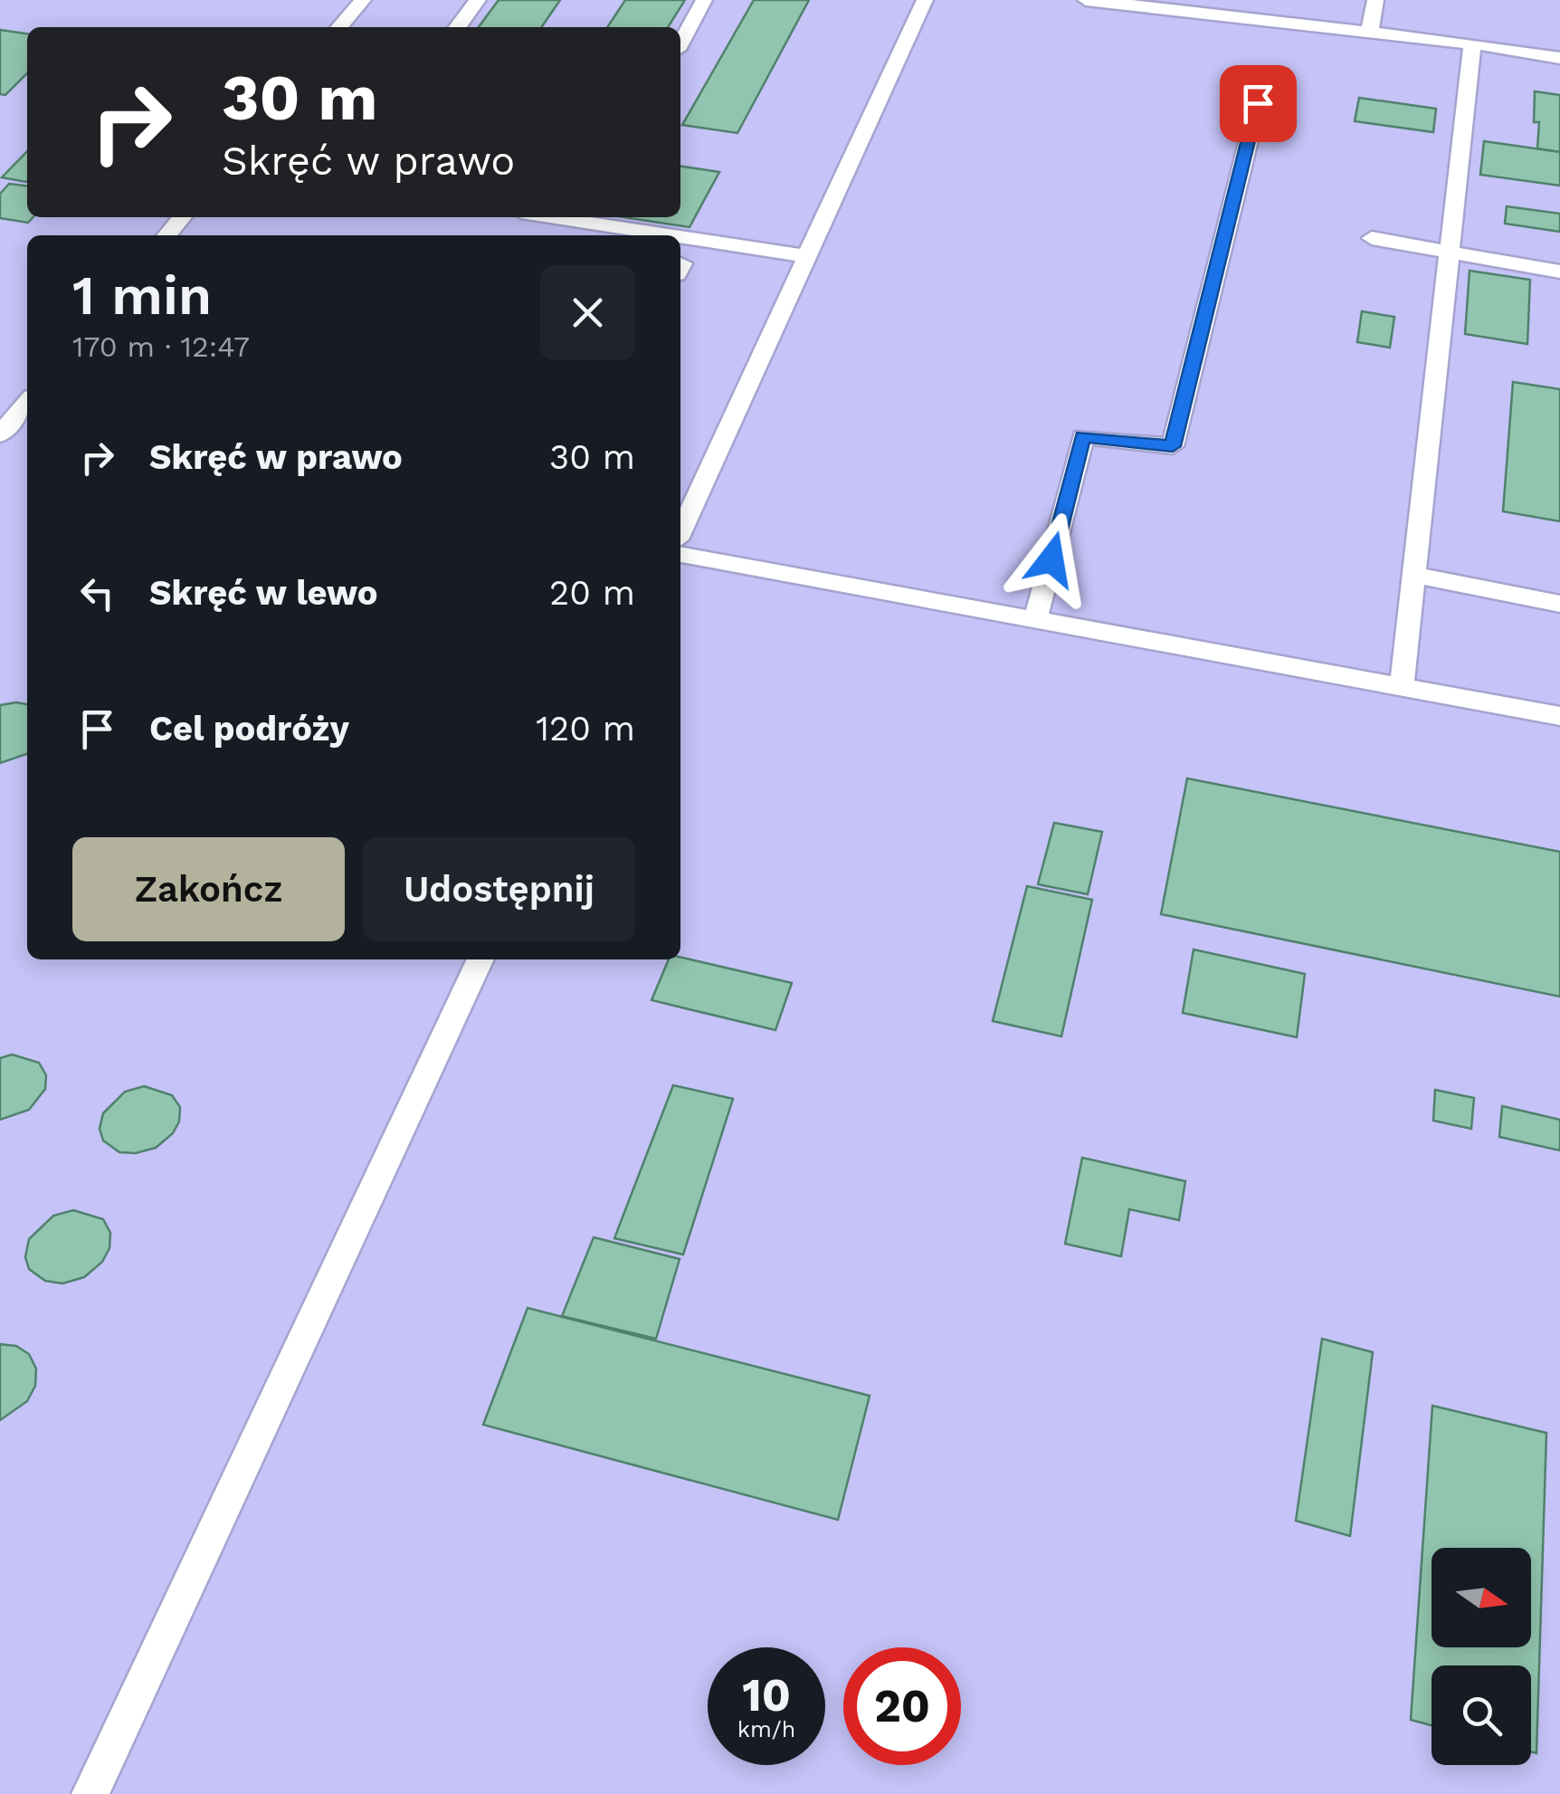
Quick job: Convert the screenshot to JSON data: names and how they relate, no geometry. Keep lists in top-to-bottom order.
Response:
{
  "north": "right",
  "page": {
    "turn": ["30 m", "Skręć w prawo"],
    "heading": ["1 min", "170 m · 12:47"],
    "list": [
      {
        "name": "Skręć w prawo",
        "value": "30 m"
      },
      {
        "name": "Skręć w lewo",
        "value": "20 m"
      },
      {
        "name": "Cel podróży",
        "value": "120 m"
      }
    ],
    "buttons": ["Zakończ", "Udostępnij"],
    "speed": "10 km/h",
    "limit": "20"
  }
}
